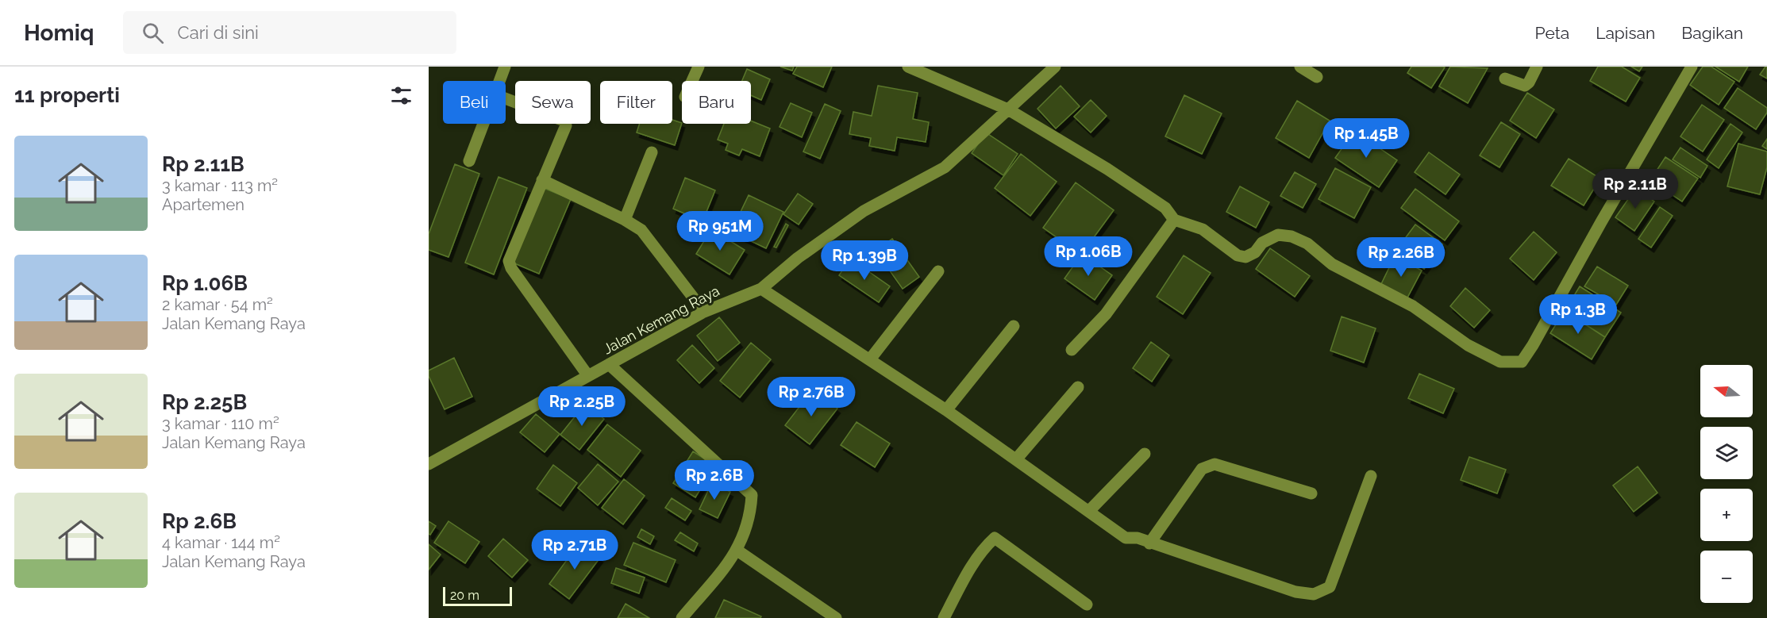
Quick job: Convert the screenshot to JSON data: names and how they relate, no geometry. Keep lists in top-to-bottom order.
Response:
{
  "streets": {
    "street": ["Jalan Kemang Raya"]
  },
  "scale_bar": "20 m",
  "north": "left",
  "page": {
    "header": "Homiq",
    "search": "Cari di sini",
    "nav": ["Peta", "Lapisan", "Bagikan"],
    "heading": "11 properti",
    "chip": [
      "Beli",
      "Sewa",
      "Filter",
      "Baru"
    ],
    "price": [
      "Rp 1.45B",
      "Rp 2.11B",
      "Rp 951M",
      "Rp 1.06B",
      "Rp 2.26B",
      "Rp 1.39B",
      "Rp 1.3B",
      "Rp 2.76B",
      "Rp 2.25B",
      "Rp 2.6B",
      "Rp 2.71B"
    ],
    "list": [
      {
        "name": "Rp 2.11B",
        "note": "3 kamar · 113 m² · Apartemen"
      },
      {
        "name": "Rp 1.06B",
        "note": "2 kamar · 54 m² · Jalan Kemang Raya"
      },
      {
        "name": "Rp 2.25B",
        "note": "3 kamar · 110 m² · Jalan Kemang Raya"
      },
      {
        "name": "Rp 2.6B",
        "note": "4 kamar · 144 m² · Jalan Kemang Raya"
      }
    ],
    "map_buttons": ["+", "−"],
    "scale": "20 m"
  }
}
